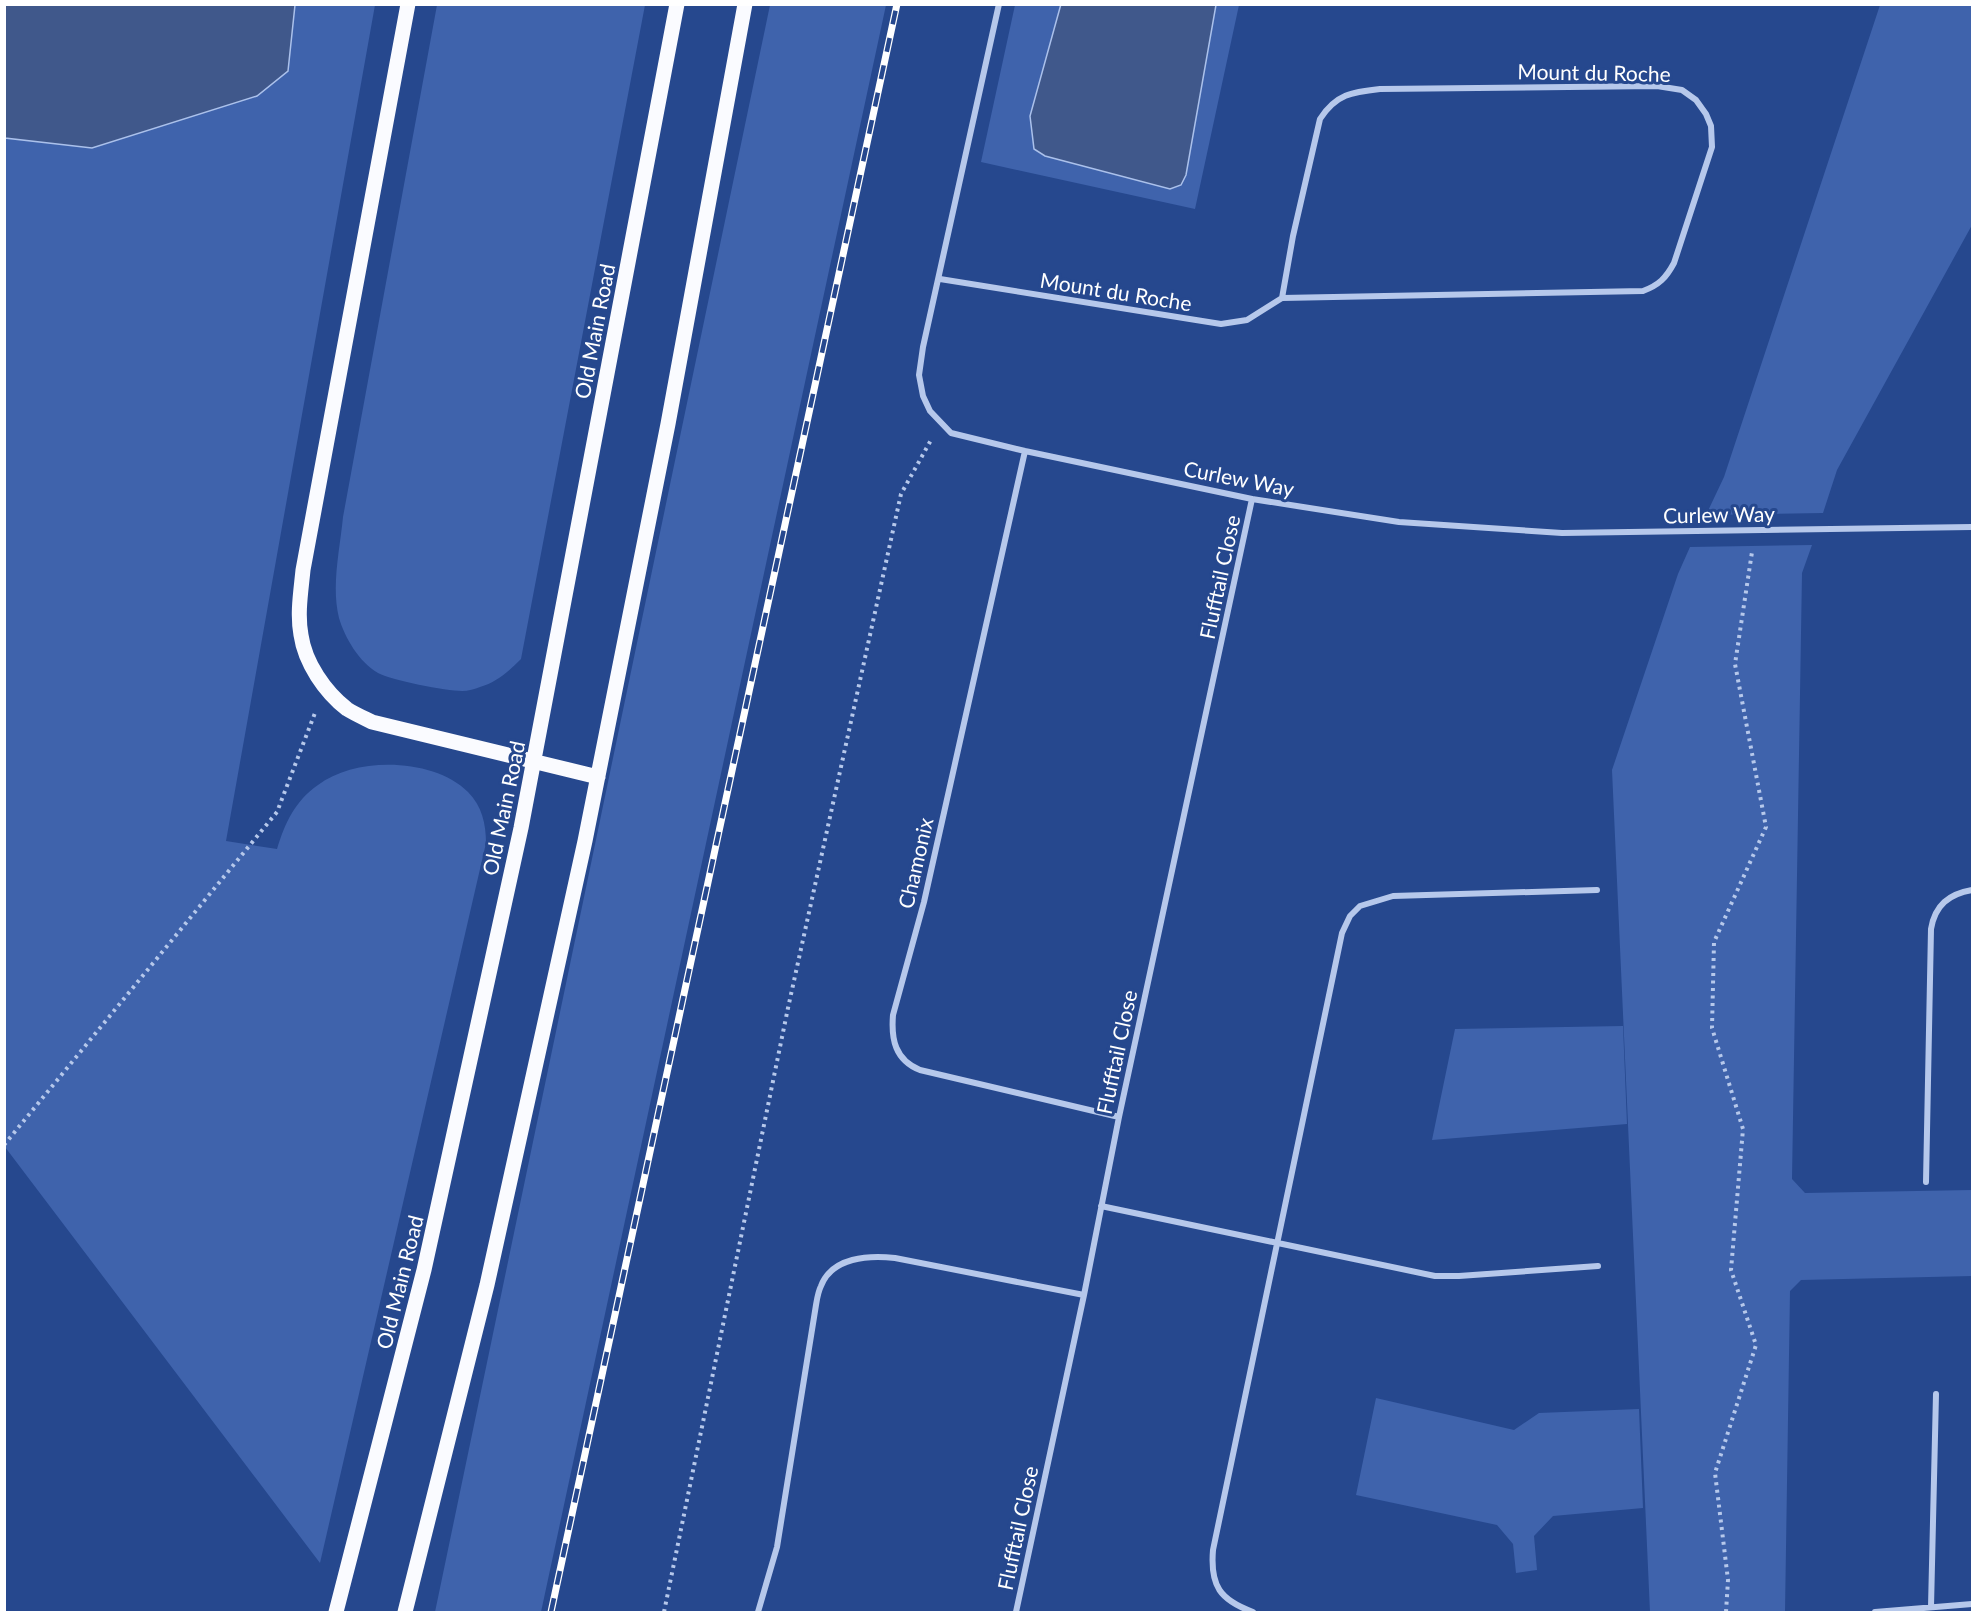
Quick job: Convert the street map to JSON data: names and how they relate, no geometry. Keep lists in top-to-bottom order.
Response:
{
  "streets": {
    "main road": ["Old Main Road"],
    "street": [
      "Mount du Roche",
      "Curlew Way",
      "Flufftail Close",
      "Chamonix"
    ]
  },
  "crossings": [
    ["Mount du Roche", "Curlew Way"],
    ["Curlew Way", "Flufftail Close"],
    ["Curlew Way", "Chamonix"],
    ["Flufftail Close", "Chamonix"]
  ]
}
